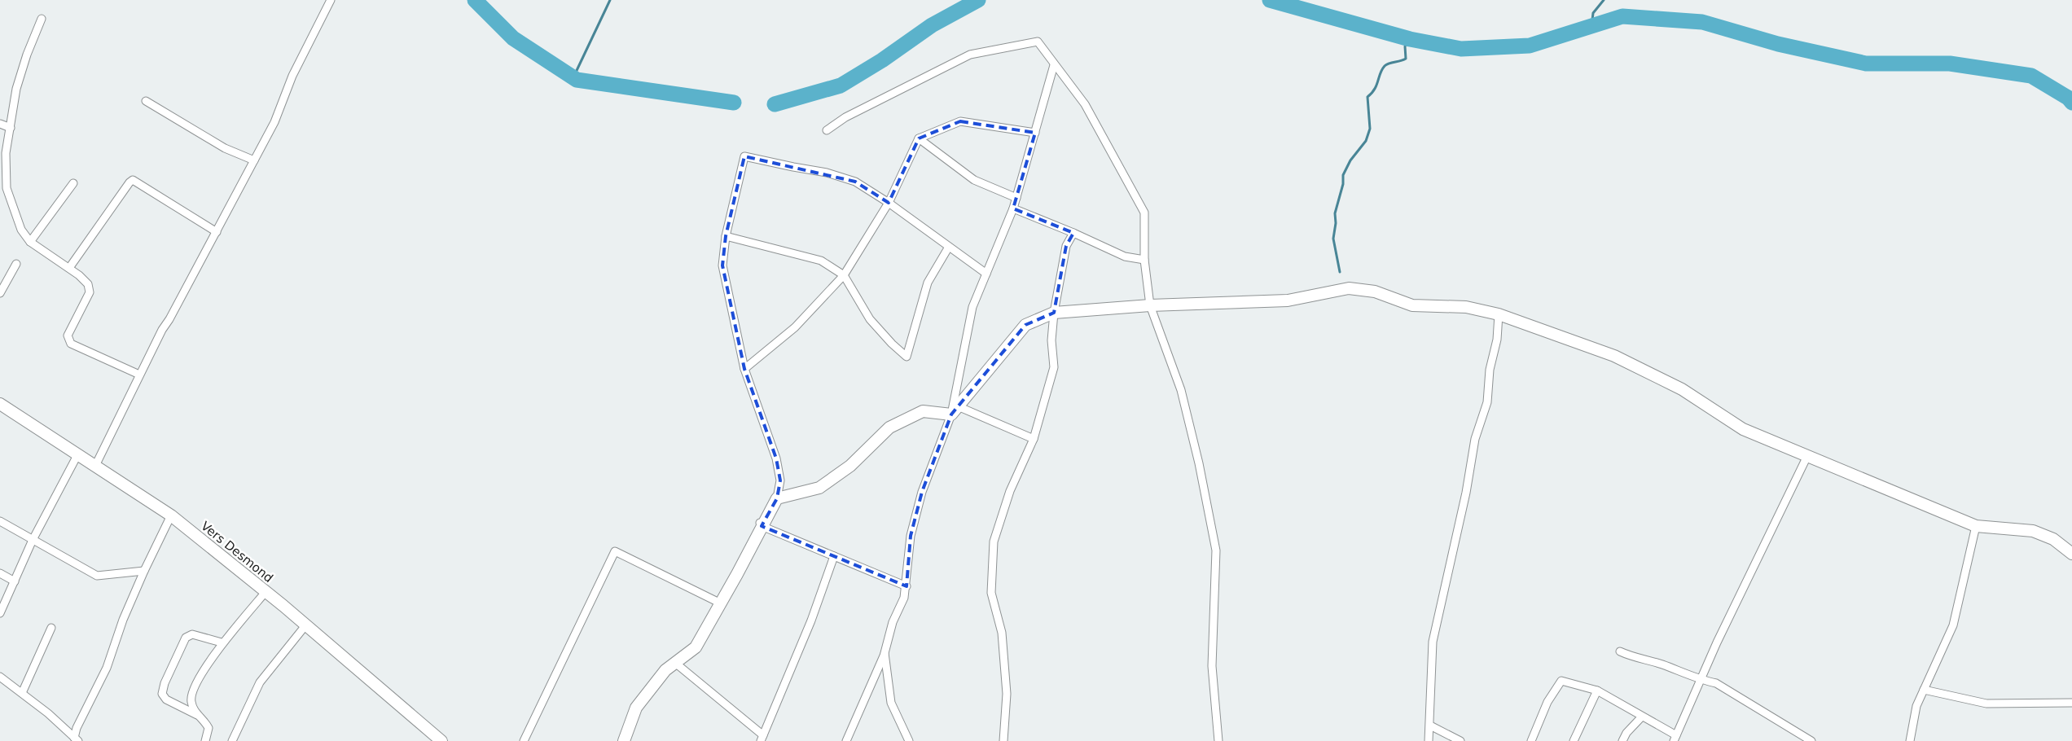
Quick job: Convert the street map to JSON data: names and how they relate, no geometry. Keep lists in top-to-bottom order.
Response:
{
  "streets": {
    "street": ["Vers Desmond"]
  }
}
